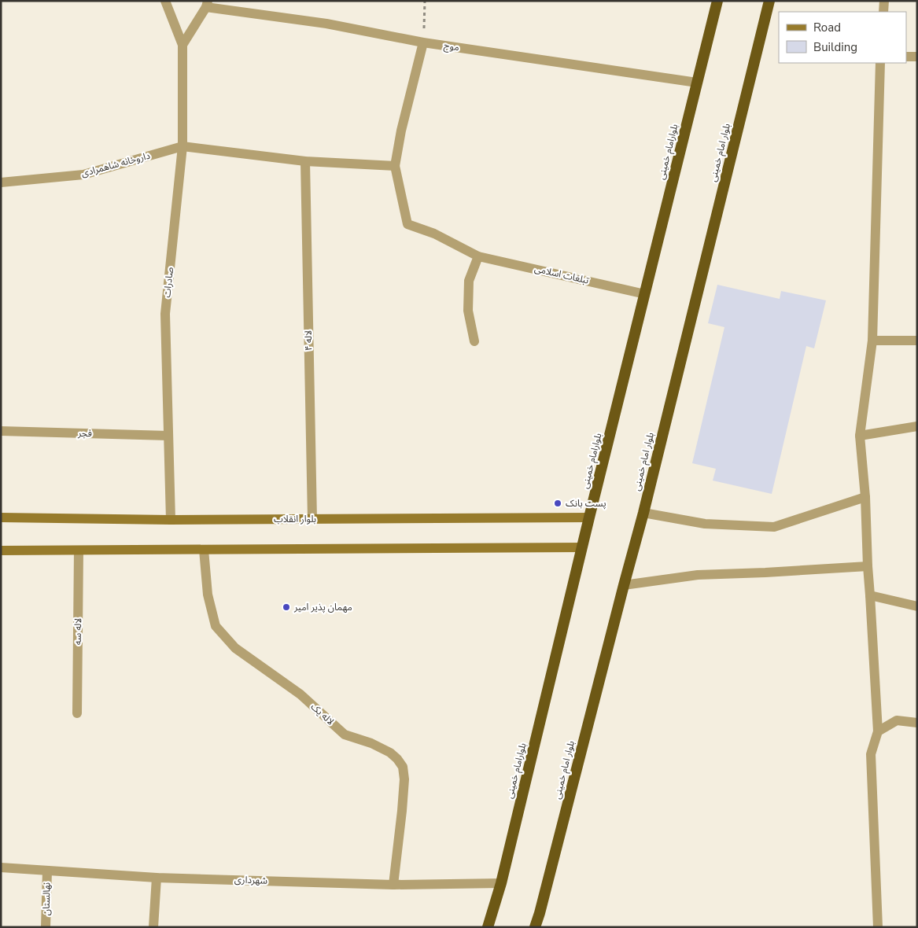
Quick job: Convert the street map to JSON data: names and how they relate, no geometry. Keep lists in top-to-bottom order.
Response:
{
  "streets": {
    "highway": ["بلوارامام خمینی", "بلوار امام خمینی"],
    "main road": ["بلوار انقلاب"],
    "street": [
      "موج",
      "داروخانه شاهمرادی",
      "تبلغات اسلامی",
      "صادرات",
      "لاله ۴",
      "فجر",
      "لاله سه",
      "لاله یک",
      "شهرداری",
      "نهالستان"
    ]
  },
  "crossings": [
    ["موج", "بلوارامام خمینی"],
    ["بلوارامام خمینی", "تبلغات اسلامی"],
    ["بلوارامام خمینی", "بلوار انقلاب"],
    ["بلوارامام خمینی", "شهرداری"],
    ["داروخانه شاهمرادی", "صادرات"],
    ["صادرات", "فجر"],
    ["صادرات", "بلوار انقلاب"],
    ["لاله ۴", "بلوار انقلاب"],
    ["لاله یک", "شهرداری"],
    ["شهرداری", "نهالستان"]
  ],
  "places": ["پست بانک", "مهمان پذیر امیر"],
  "legend": ["Road", "Building"]
}
